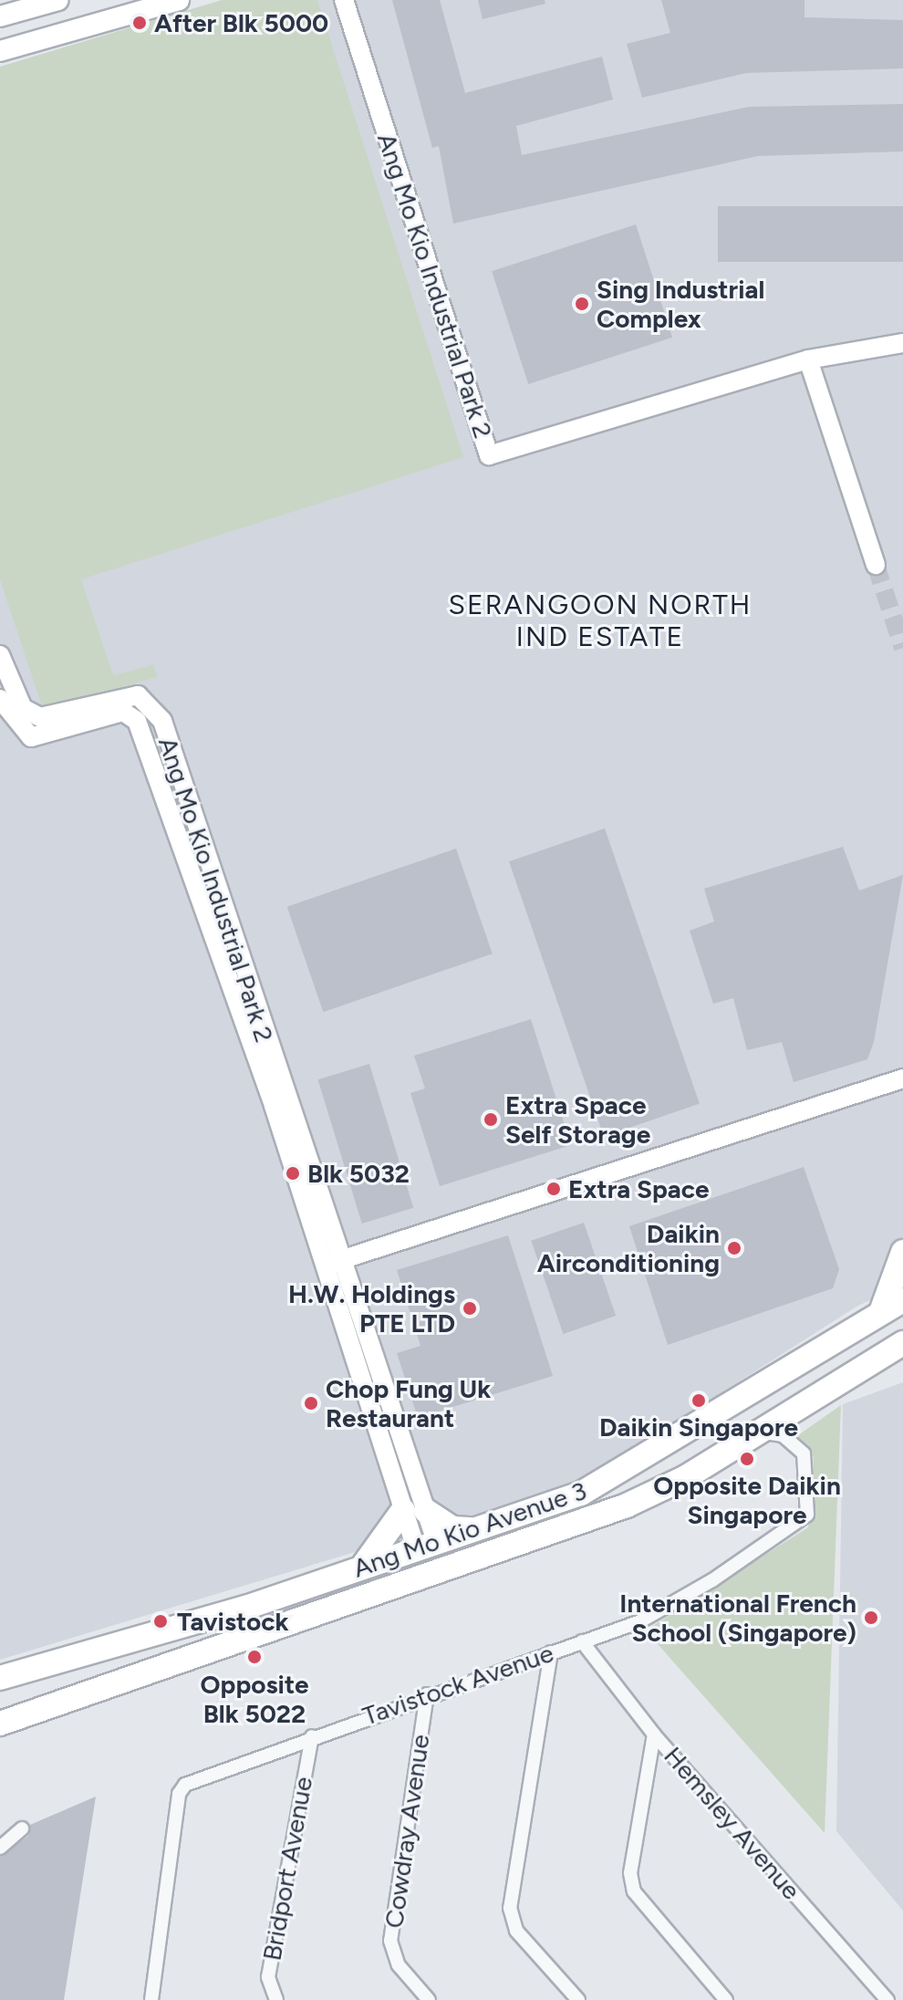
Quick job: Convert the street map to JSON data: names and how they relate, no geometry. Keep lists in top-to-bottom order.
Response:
{
  "streets": {
    "highway": ["Ang Mo Kio Avenue 3"],
    "street": [
      "Ang Mo Kio Industrial Park 2",
      "Tavistock Avenue",
      "Hemsley Avenue",
      "Cowdray Avenue",
      "Bridport Avenue"
    ]
  },
  "crossings": [
    ["Ang Mo Kio Industrial Park 2", "Ang Mo Kio Avenue 3"],
    ["Ang Mo Kio Avenue 3", "Tavistock Avenue"],
    ["Tavistock Avenue", "Hemsley Avenue"],
    ["Tavistock Avenue", "Cowdray Avenue"],
    ["Tavistock Avenue", "Bridport Avenue"]
  ],
  "districts": ["SERANGOON NORTH IND ESTATE"],
  "places": [
    "After Blk 5000",
    "Sing Industrial Complex",
    "Extra Space Self Storage",
    "Blk 5032",
    "Extra Space",
    "Daikin Airconditioning",
    "H.W. Holdings PTE LTD",
    "Daikin Singapore",
    "Chop Fung Uk Restaurant",
    "Opposite Daikin Singapore",
    "International French School (Singapore)",
    "Tavistock",
    "Opposite Blk 5022"
  ]
}
